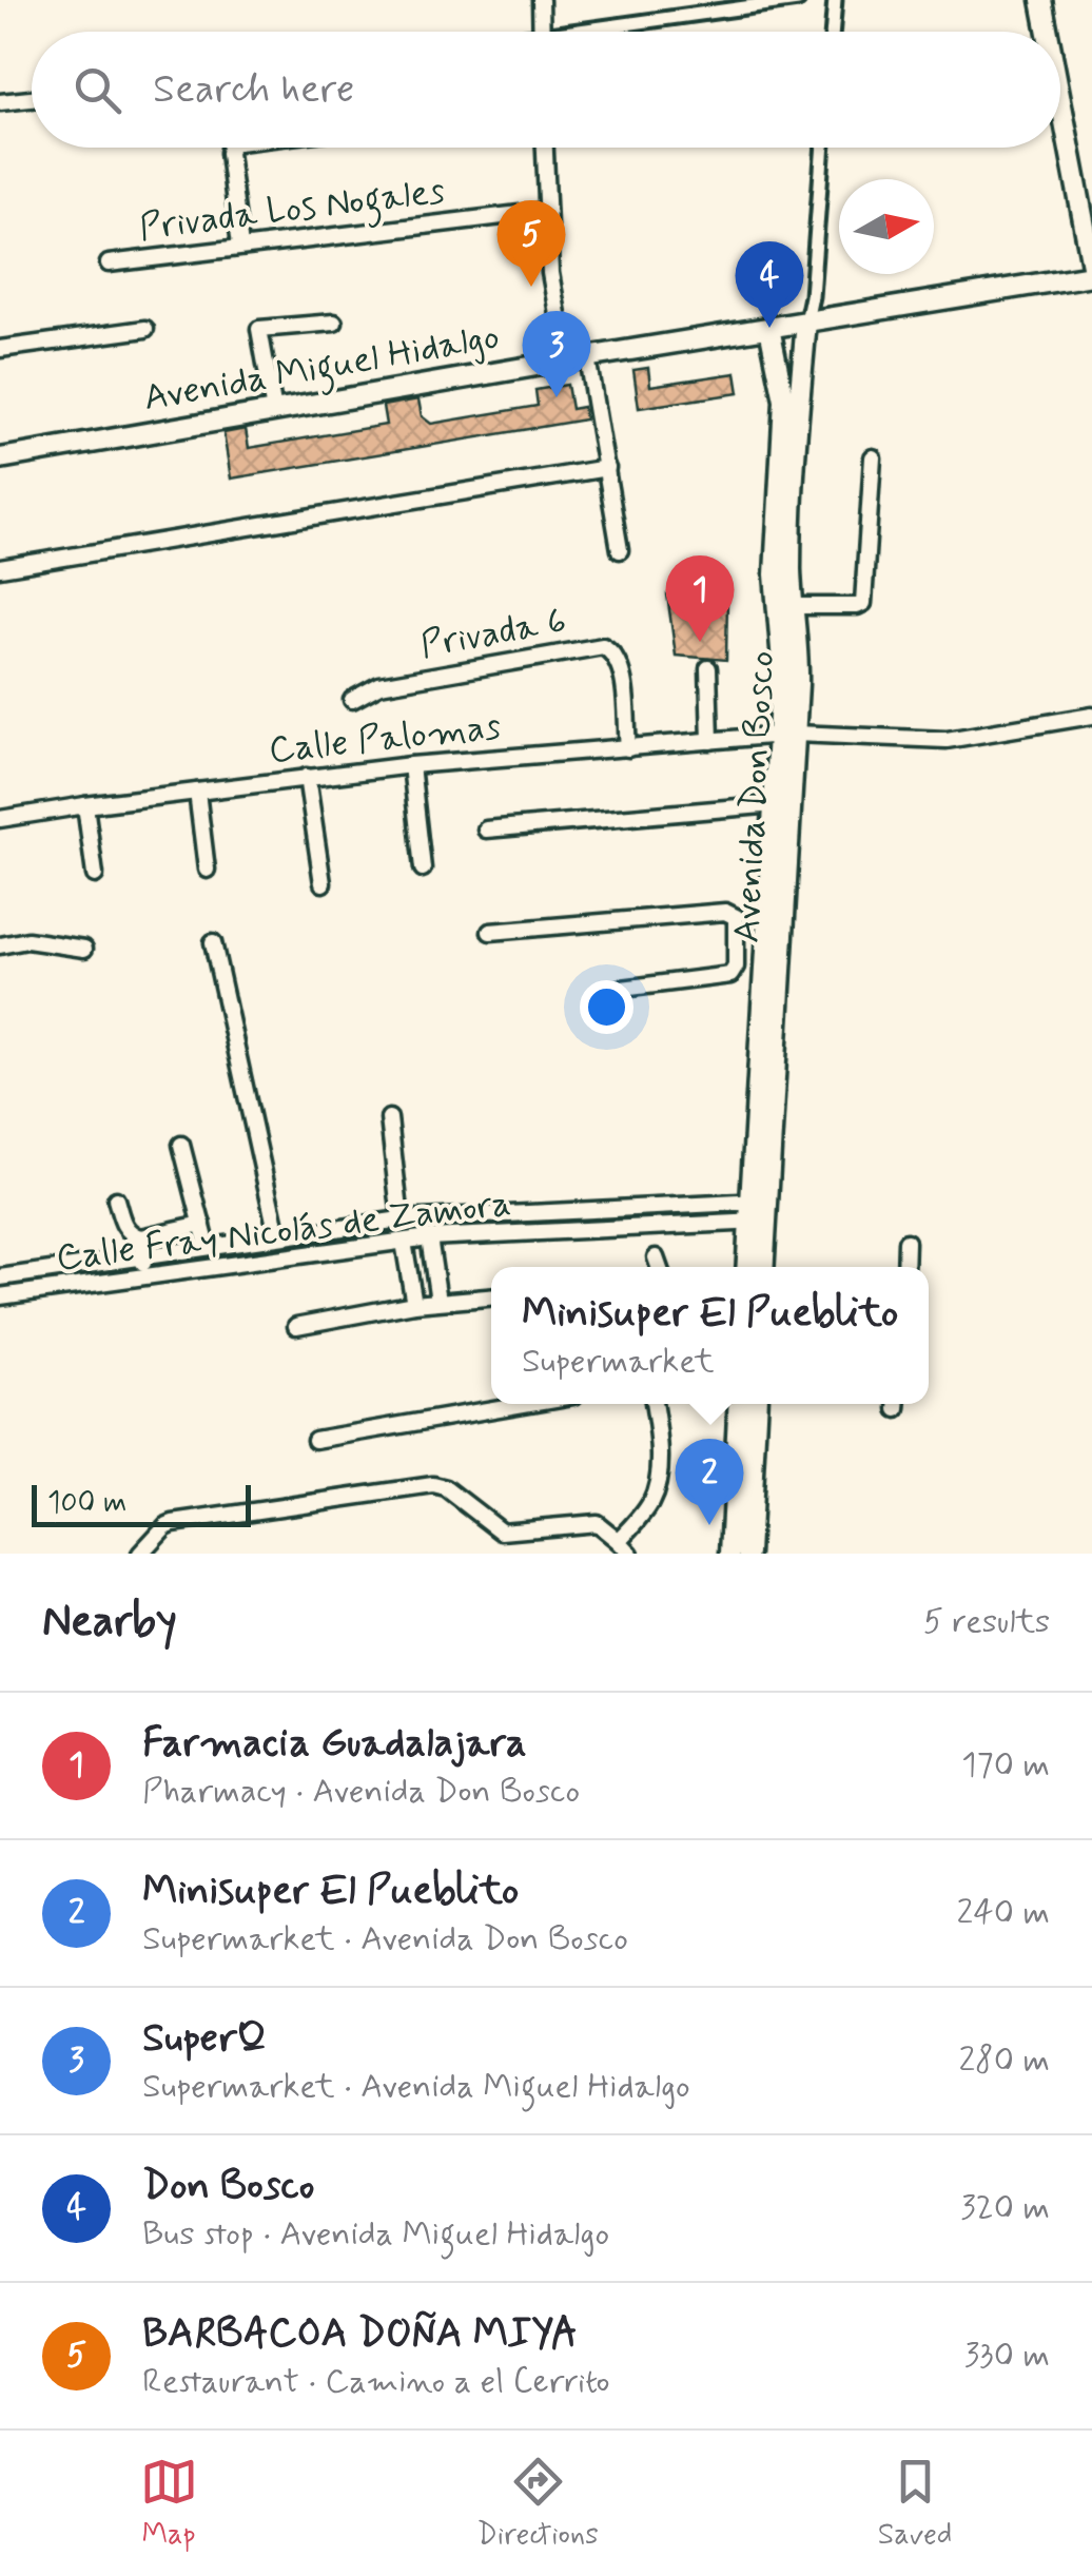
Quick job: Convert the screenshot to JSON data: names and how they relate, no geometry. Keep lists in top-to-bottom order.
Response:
{
  "streets": {
    "street": [
      "Privada Los Nogales",
      "Avenida Miguel Hidalgo",
      "Privada 6",
      "Calle Palomas",
      "Avenida Don Bosco",
      "Calle Fray Nicolás de Zamora"
    ]
  },
  "crossings": [
    ["Avenida Miguel Hidalgo", "Avenida Don Bosco"],
    ["Privada 6", "Calle Palomas"],
    ["Calle Palomas", "Avenida Don Bosco"],
    ["Avenida Don Bosco", "Calle Fray Nicolás de Zamora"]
  ],
  "scale_bar": "100 m",
  "north": "right",
  "page": {
    "search": "Search here",
    "pins": [
      "5",
      "4",
      "3",
      "1",
      "2"
    ],
    "popup": ["Minisuper El Pueblito", "Supermarket"],
    "scale": "100 m",
    "heading": ["Nearby", "5 results"],
    "list": [
      {
        "mark": "1",
        "name": "Farmacia Guadalajara",
        "note": "Pharmacy · Avenida Don Bosco",
        "value": "170 m"
      },
      {
        "mark": "2",
        "name": "Minisuper El Pueblito",
        "note": "Supermarket · Avenida Don Bosco",
        "value": "240 m"
      },
      {
        "mark": "3",
        "name": "SuperQ",
        "note": "Supermarket · Avenida Miguel Hidalgo",
        "value": "280 m"
      },
      {
        "mark": "4",
        "name": "Don Bosco",
        "note": "Bus stop · Avenida Miguel Hidalgo",
        "value": "320 m"
      },
      {
        "mark": "5",
        "name": "BARBACOA DOÑA MIYA",
        "note": "Restaurant · Camino a el Cerrito",
        "value": "330 m"
      }
    ],
    "nav": ["Map", "Directions", "Saved"]
  }
}
